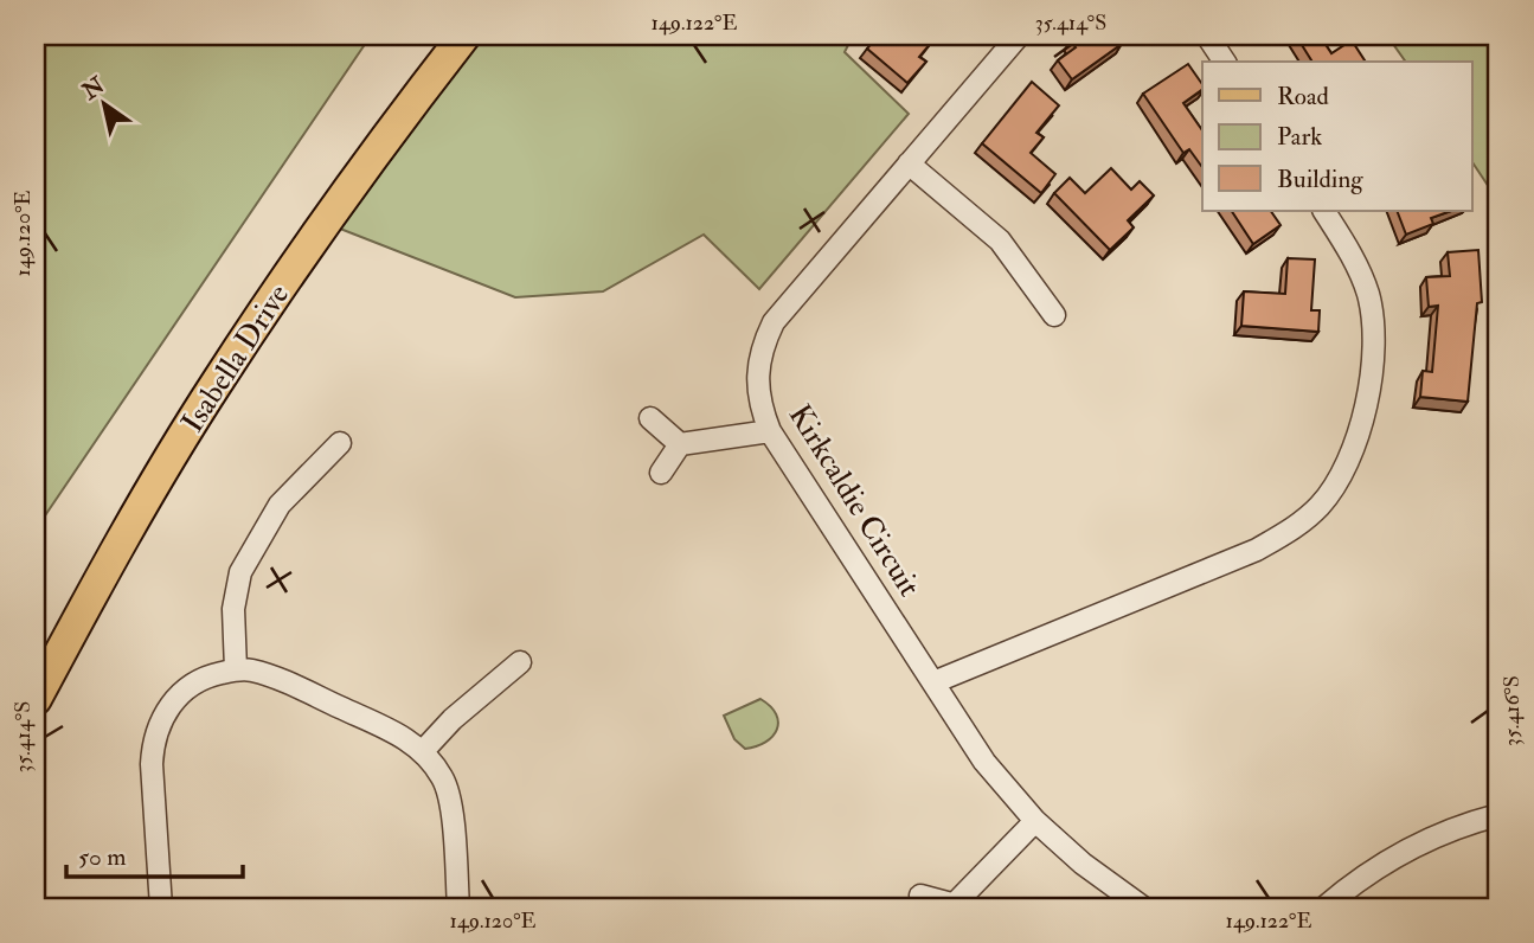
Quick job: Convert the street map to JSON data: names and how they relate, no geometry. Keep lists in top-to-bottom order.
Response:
{
  "streets": {
    "main road": ["Isabella Drive"],
    "street": ["Kirkcaldie Circuit"]
  },
  "legend": ["Road", "Park", "Building"],
  "scale_bar": "50 m",
  "north": "top left",
  "coordinates": [
    "149.122°E",
    "35.414°S",
    "149.120°E",
    "35.416°S"
  ]
}
